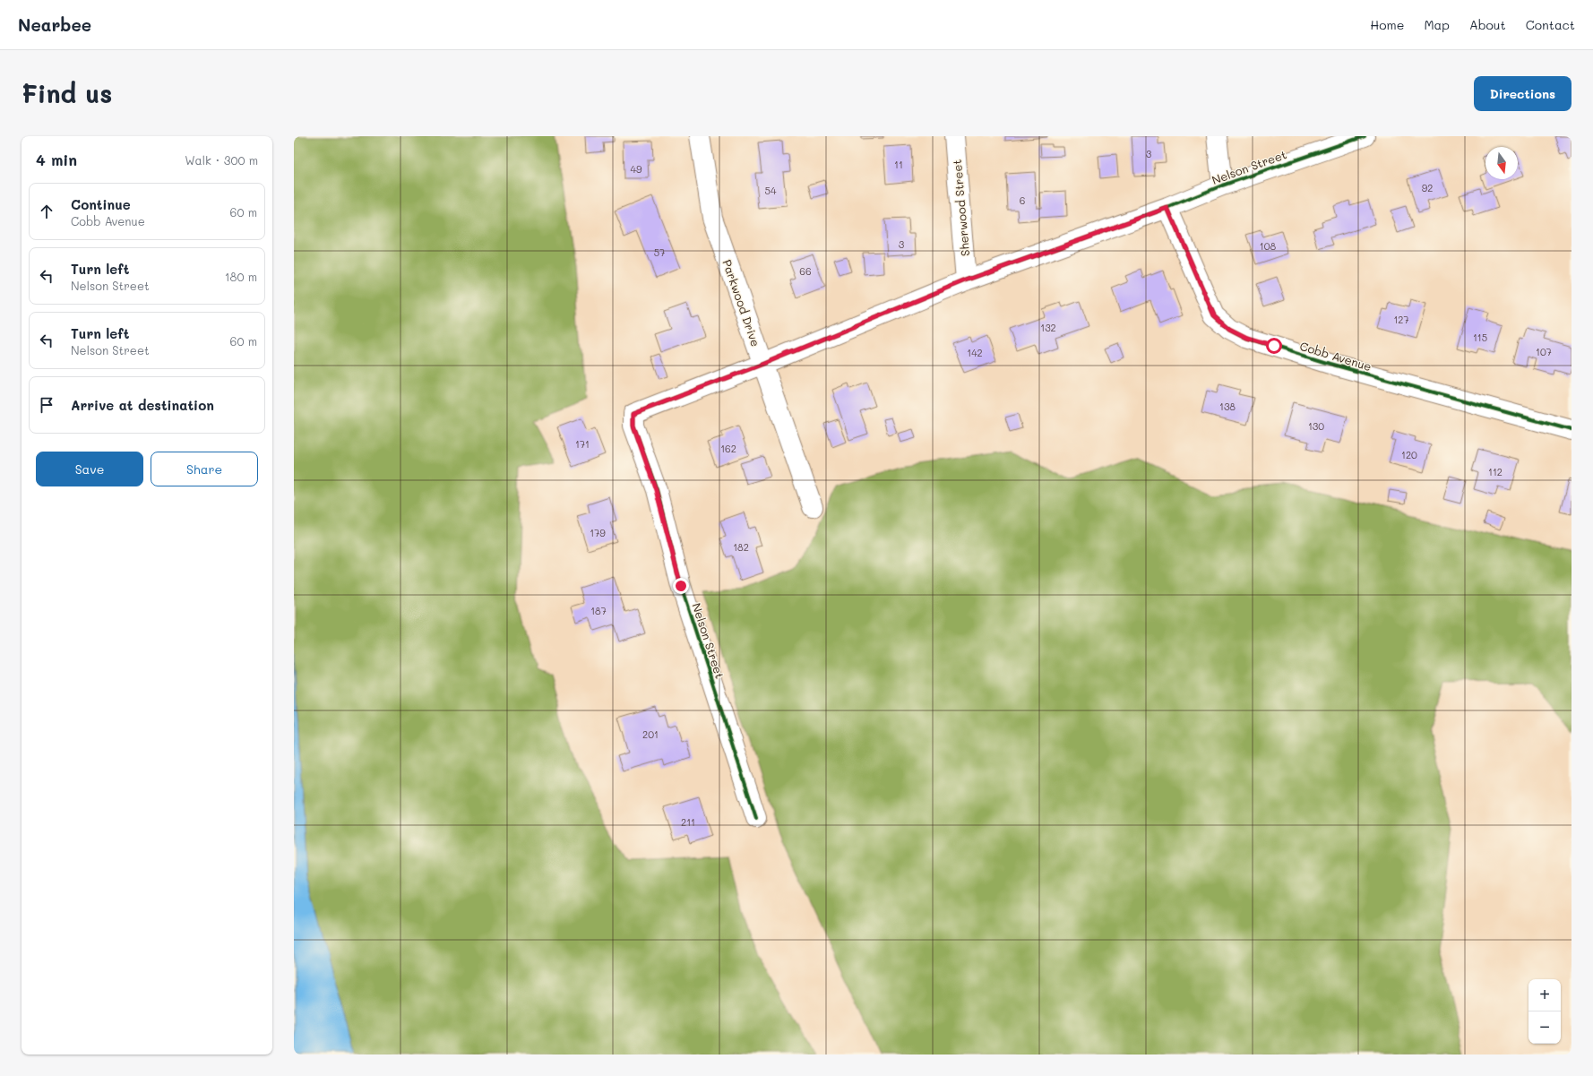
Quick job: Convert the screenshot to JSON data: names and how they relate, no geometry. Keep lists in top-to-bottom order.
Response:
{
  "streets": {
    "street": [
      "Nelson Street",
      "Sherwood Street",
      "Parkwood Drive",
      "Cobb Avenue"
    ]
  },
  "crossings": [
    ["Nelson Street", "Sherwood Street"],
    ["Nelson Street", "Parkwood Drive"],
    ["Nelson Street", "Cobb Avenue"]
  ],
  "house_numbers": [
    "3",
    "11",
    "49",
    "92",
    "54",
    "6",
    "3",
    "108",
    "57",
    "66",
    "127",
    "132",
    "115",
    "107",
    "142",
    "138",
    "130",
    "171",
    "162",
    "120",
    "112",
    "179",
    "182",
    "187",
    "201",
    "211"
  ],
  "north": "bottom",
  "page": {
    "header": "Nearbee",
    "nav": [
      "Home",
      "Map",
      "About",
      "Contact"
    ],
    "buttons": [
      "Directions",
      ["Save", "Share"]
    ],
    "title": "Find us",
    "heading": ["4 min", "Walk · 300 m"],
    "list": [
      ["Continue", "Cobb Avenue", "60 m"],
      ["Turn left", "Nelson Street", "180 m"],
      ["Turn left", "Nelson Street", "60 m"],
      "Arrive at destination"
    ],
    "map_buttons": ["+", "−"]
  }
}
